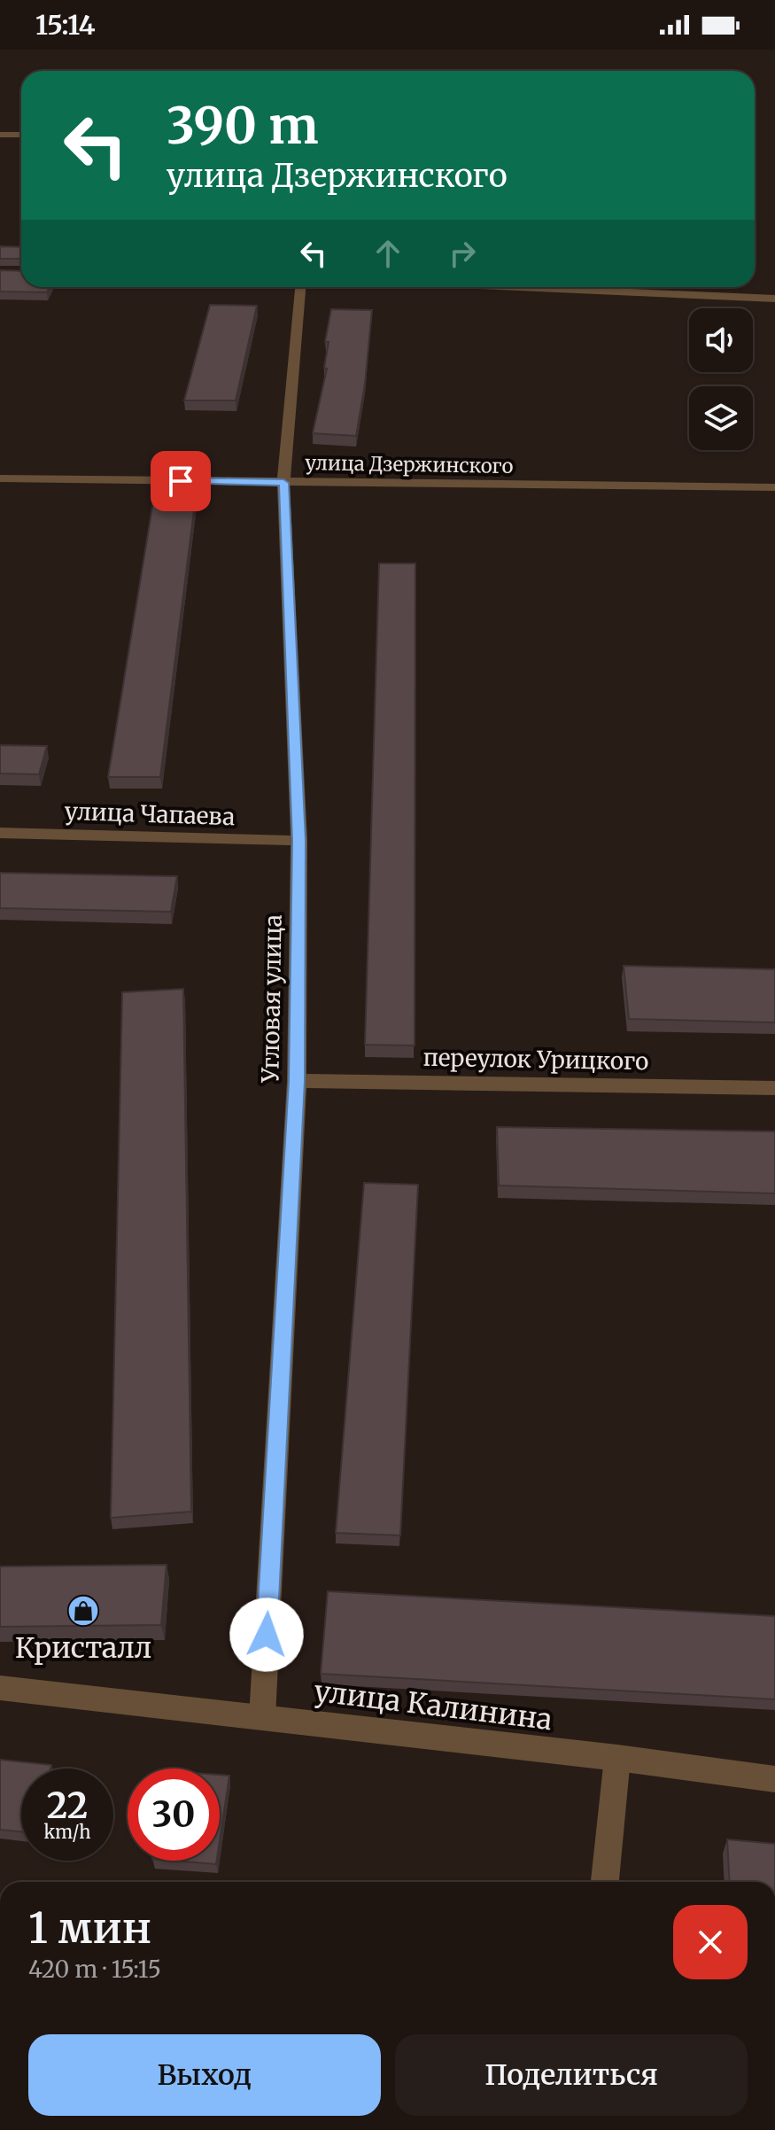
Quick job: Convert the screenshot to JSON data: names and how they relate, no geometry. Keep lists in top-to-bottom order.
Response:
{
  "streets": {
    "street": [
      "улица Дзержинского",
      "улица Чапаева",
      "Угловая улица",
      "переулок Урицкого",
      "улица Калинина"
    ]
  },
  "crossings": [
    ["улица Дзержинского", "Угловая улица"],
    ["улица Чапаева", "Угловая улица"],
    ["Угловая улица", "переулок Урицкого"],
    ["Угловая улица", "улица Калинина"]
  ],
  "places": {
    "shop": ["Кристалл"]
  },
  "page": {
    "status": "15:14",
    "turn": ["390 m", "улица Дзержинского"],
    "speed": "22 km/h",
    "limit": "30",
    "heading": ["1 мин", "420 m · 15:15"],
    "buttons": ["Выход", "Поделиться"]
  }
}
